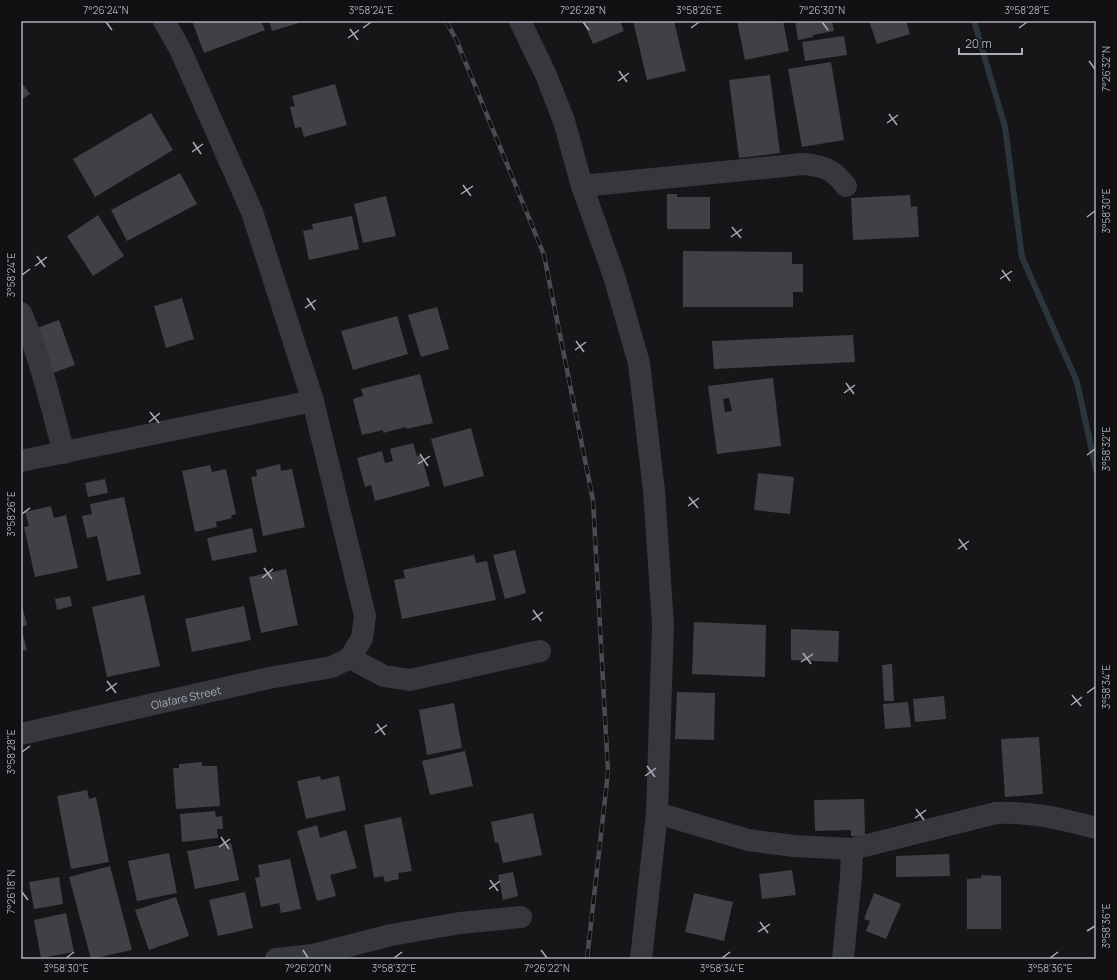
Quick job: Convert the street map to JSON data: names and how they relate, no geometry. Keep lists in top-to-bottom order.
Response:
{
  "streets": {
    "street": ["Olafare Street"]
  },
  "scale_bar": "20 m",
  "coordinates": [
    "7°26'24\"N",
    "3°58'24\"E",
    "7°26'28\"N",
    "3°58'26\"E",
    "7°26'30\"N",
    "3°58'28\"E",
    "7°26'32\"N",
    "3°58'30\"E",
    "3°58'32\"E",
    "3°58'34\"E",
    "7°26'18\"N",
    "3°58'36\"E",
    "7°26'20\"N",
    "7°26'22\"N"
  ]
}
